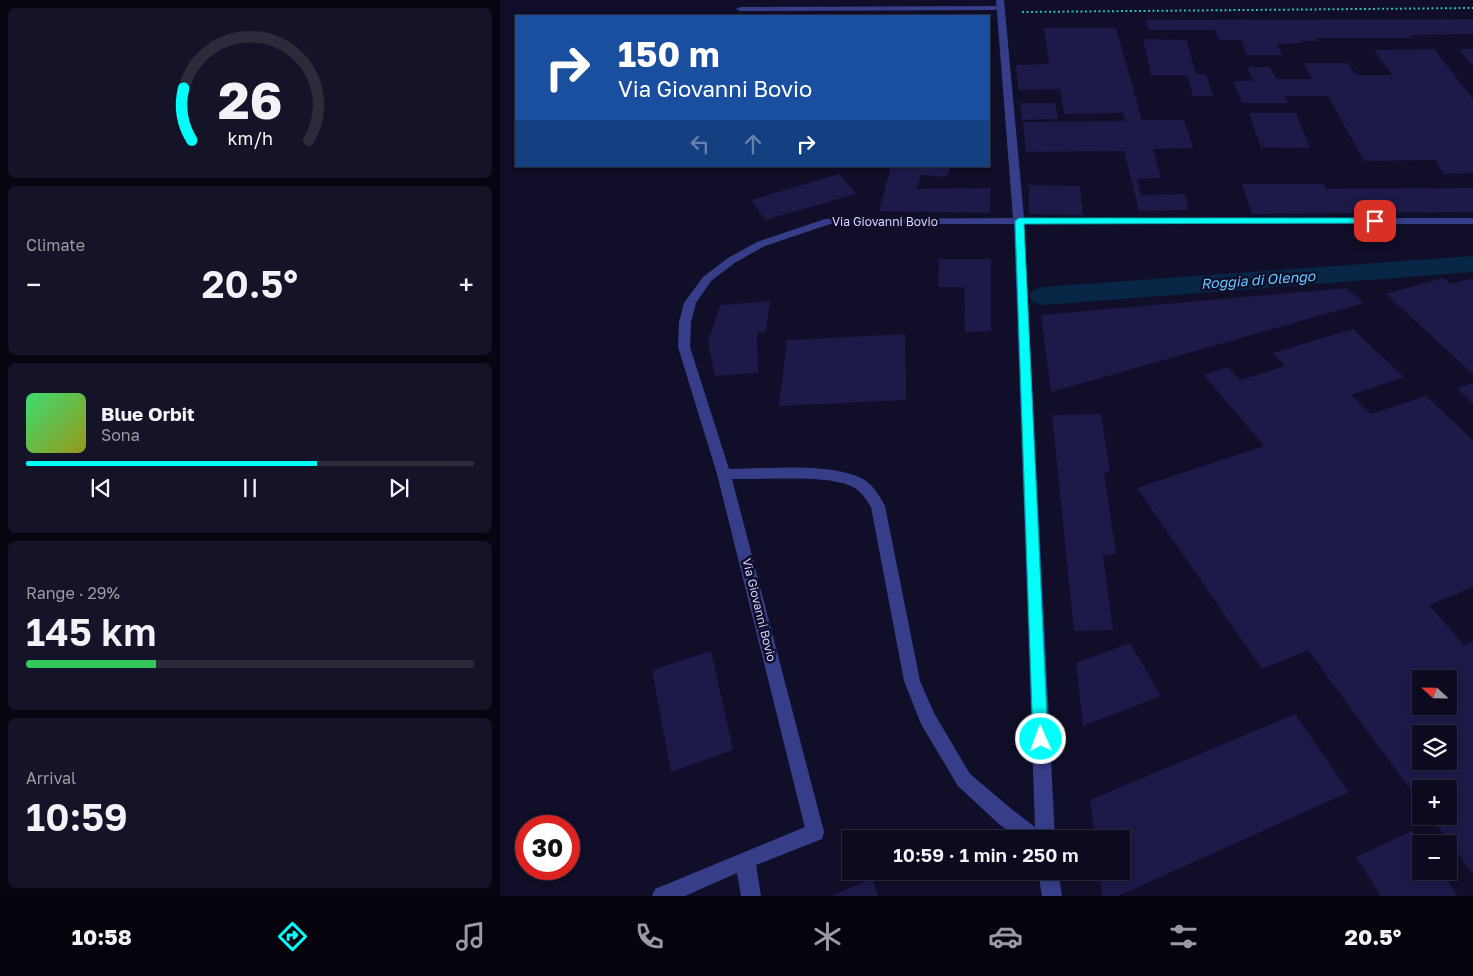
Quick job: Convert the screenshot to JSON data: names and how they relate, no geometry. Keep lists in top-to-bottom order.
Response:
{
  "streets": {
    "street": ["Via Giovanni Bovio"]
  },
  "water": ["Roggia di Olengo"],
  "north": "left",
  "page": {
    "turn": ["150 m", "Via Giovanni Bovio"],
    "tile": [
      "Climate",
      ["Range · 29%", "145 km"],
      ["Arrival", "10:59"]
    ],
    "heat": ["−", "20.5°", "+"],
    "song": ["Blue Orbit", "Sona"],
    "map_buttons": ["+", "−"],
    "limit": "30",
    "trip": "10:59 · 1 min · 250 m",
    "tabs": ["10:58", "20.5°"],
    "gauge": ["26", "km/h"]
  }
}
